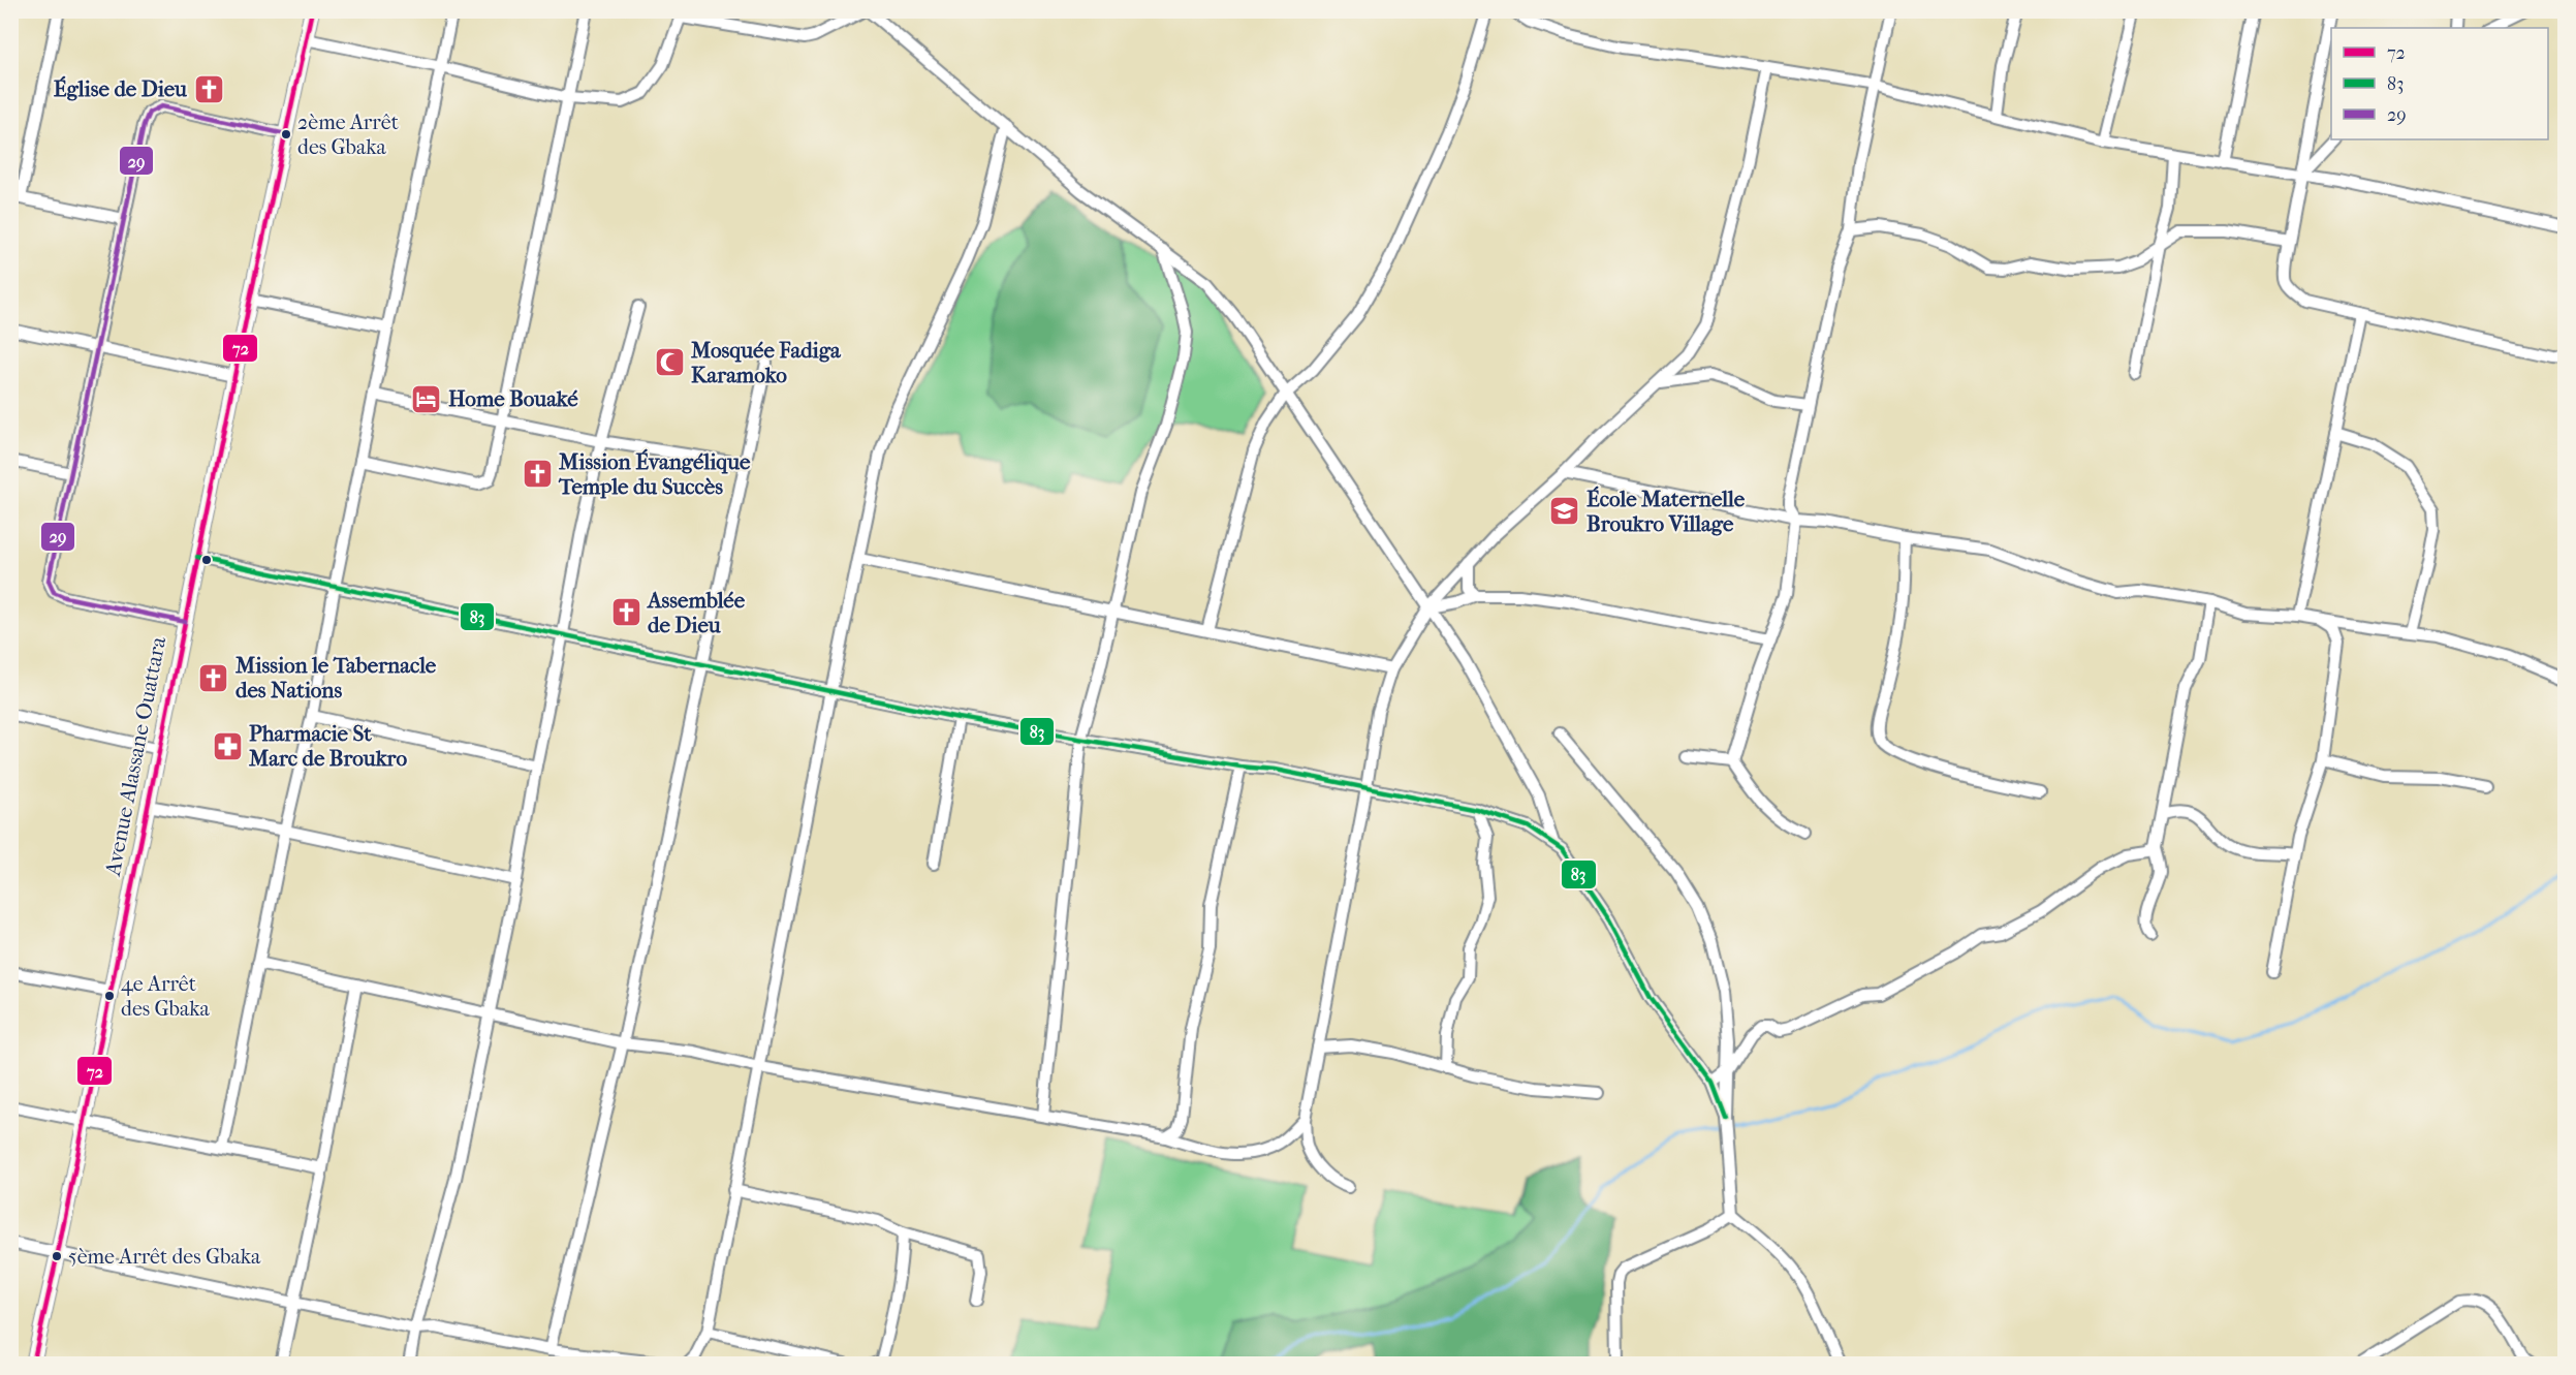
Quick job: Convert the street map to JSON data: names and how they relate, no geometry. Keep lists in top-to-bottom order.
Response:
{
  "streets": {
    "street": ["Avenue Alassane Ouattara"]
  },
  "places": {
    "church": [
      "Église de Dieu",
      "Mission Évangélique Temple du Succès",
      "Assemblée de Dieu",
      "Mission le Tabernacle des Nations"
    ],
    "other": ["2ème Arrêt des Gbaka", "4e Arrêt des Gbaka", "5ème Arrêt des Gbaka"],
    "mosque": ["Mosquée Fadiga Karamoko"],
    "hotel": ["Home Bouaké"],
    "school or university": ["École Maternelle Broukro Village"],
    "pharmacy": ["Pharmacie St Marc de Broukro"]
  },
  "lines": ["transit line 72", "transit line 29", "transit line 83"],
  "legend": ["72", "83", "29"]
}
